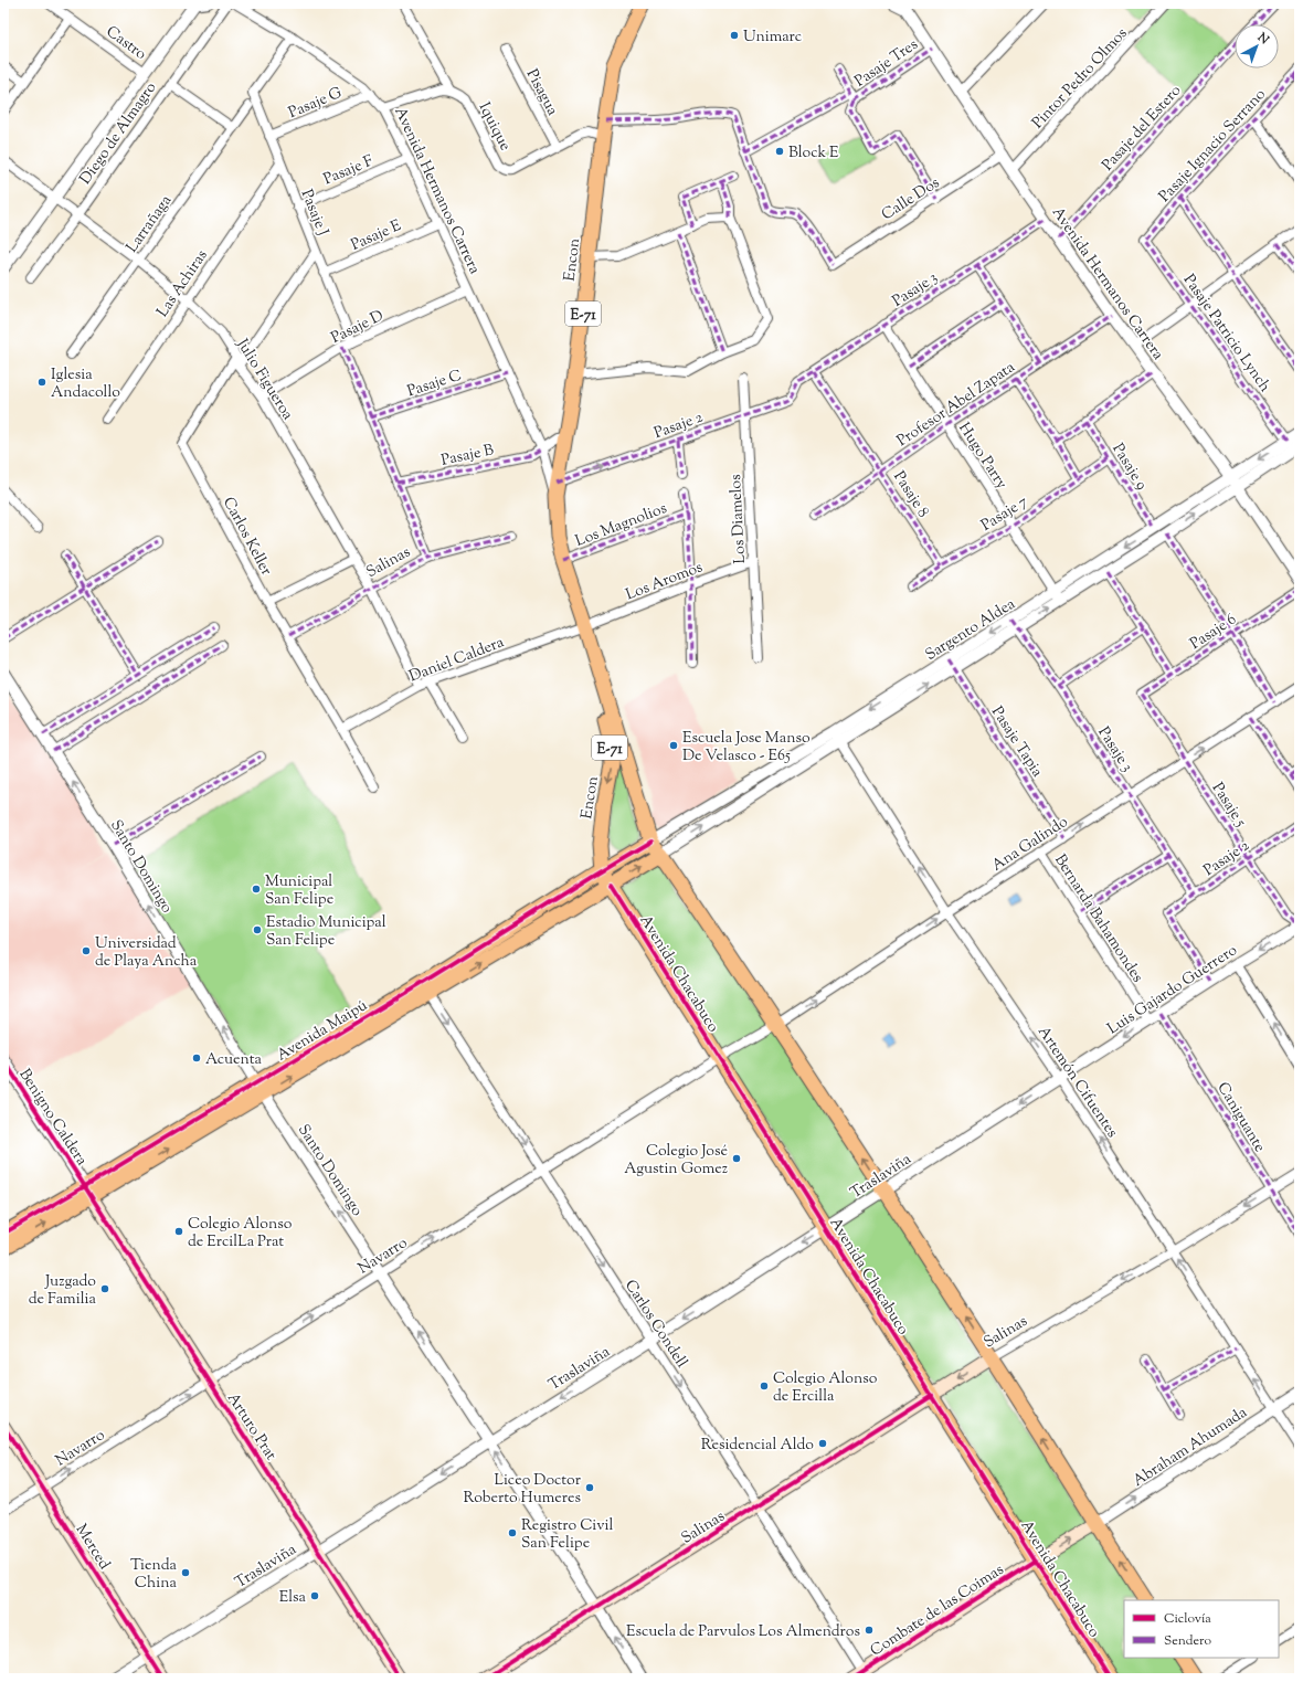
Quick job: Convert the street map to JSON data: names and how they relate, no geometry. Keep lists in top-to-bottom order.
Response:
{
  "streets": {
    "main road": [
      "Encon",
      "E-71",
      "Salinas",
      "Avenida Chacabuco",
      "Avenida Maipú",
      "Arturo Prat",
      "Merced",
      "Combate de las Coimas"
    ],
    "street": [
      "Castro",
      "Pasaje Tres",
      "Pintor Pedro Olmos",
      "Pisagua",
      "Pasaje G",
      "Iquique",
      "Pasaje del Estero",
      "Diego de Almagro",
      "Pasaje Ignacio Serrano",
      "Pasaje F",
      "Avenida Hermanos Carrera",
      "Calle Dos",
      "Pasaje J",
      "Larrañaga",
      "Pasaje E",
      "Las Achiras",
      "Pasaje 3",
      "Pasaje D",
      "Pasaje Patricio Lynch",
      "Julio Figueroa",
      "Pasaje C",
      "Profesor Abel Zapata",
      "Pasaje 2",
      "Pasaje B",
      "Hugo Parry",
      "Pasaje 9",
      "Pasaje 8",
      "Pasaje 7",
      "Los Diamelos",
      "Los Magnolios",
      "Carlos Keller",
      "Los Aromos",
      "Sargento Aldea",
      "Pasaje 6",
      "Daniel Caldera",
      "Pasaje Tapia",
      "Pasaje 5",
      "Ana Galindo",
      "Santo Domingo",
      "Bernarda Bahamondes",
      "Luis Gajardo Guerrero",
      "Artemón Cifuentes",
      "Benigno Caldera",
      "Caniguante",
      "Traslaviña",
      "Navarro",
      "Carlos Condell",
      "Abraham Ahumada"
    ]
  },
  "crossings": [
    ["Castro", "Diego de Almagro"],
    ["Pasaje Tres", "Avenida Hermanos Carrera"],
    ["Pasaje Tres", "Calle Dos"],
    ["Pintor Pedro Olmos", "Avenida Hermanos Carrera"],
    ["Pisagua", "Iquique"],
    ["Pasaje G", "Avenida Hermanos Carrera"],
    ["Pasaje G", "Pasaje J"],
    ["Iquique", "Encon"],
    ["Pasaje del Estero", "Avenida Hermanos Carrera"],
    ["Diego de Almagro", "Julio Figueroa"],
    ["Pasaje Ignacio Serrano", "Pasaje Patricio Lynch"],
    ["Pasaje F", "Avenida Hermanos Carrera"],
    ["Pasaje F", "Pasaje J"],
    ["Avenida Hermanos Carrera", "Calle Dos"],
    ["Avenida Hermanos Carrera", "Pasaje J"],
    ["Avenida Hermanos Carrera", "Pasaje E"],
    ["Avenida Hermanos Carrera", "Encon"],
    ["Avenida Hermanos Carrera", "Pasaje 3"],
    ["Avenida Hermanos Carrera", "Pasaje D"],
    ["Avenida Hermanos Carrera", "Pasaje C"],
    ["Avenida Hermanos Carrera", "Profesor Abel Zapata"],
    ["Avenida Hermanos Carrera", "Pasaje 2"],
    ["Avenida Hermanos Carrera", "Pasaje B"],
    ["Avenida Hermanos Carrera", "Sargento Aldea"],
    ["Pasaje J", "Pasaje E"],
    ["Pasaje J", "Las Achiras"],
    ["Pasaje J", "Pasaje D"],
    ["Pasaje J", "Carlos Keller"],
    ["Larrañaga", "Julio Figueroa"],
    ["Encon", "E-71"],
    ["Encon", "Pasaje 2"],
    ["Encon", "Los Magnolios"],
    ["Encon", "Los Aromos"],
    ["Encon", "Sargento Aldea"],
    ["Encon", "Daniel Caldera"],
    ["Encon", "Avenida Chacabuco"],
    ["Encon", "Avenida Maipú"],
    ["Las Achiras", "Julio Figueroa"],
    ["Pasaje 3", "Pasaje 2"],
    ["Pasaje 3", "Hugo Parry"],
    ["Pasaje 3", "Pasaje 8"],
    ["Pasaje 3", "Sargento Aldea"],
    ["Pasaje 3", "Ana Galindo"],
    ["E-71", "Sargento Aldea"],
    ["E-71", "Avenida Maipú"],
    ["Pasaje D", "Julio Figueroa"],
    ["Pasaje Patricio Lynch", "Sargento Aldea"],
    ["Julio Figueroa", "Carlos Keller"],
    ["Julio Figueroa", "Salinas"],
    ["Julio Figueroa", "Daniel Caldera"],
    ["Profesor Abel Zapata", "Hugo Parry"],
    ["Profesor Abel Zapata", "Pasaje 8"],
    ["Pasaje 2", "Los Diamelos"],
    ["Pasaje 2", "Pasaje 5"],
    ["Pasaje 2", "Luis Gajardo Guerrero"],
    ["Hugo Parry", "Pasaje 7"],
    ["Hugo Parry", "Sargento Aldea"],
    ["Pasaje 9", "Pasaje 7"],
    ["Pasaje 9", "Sargento Aldea"],
    ["Pasaje 8", "Pasaje 7"],
    ["Los Diamelos", "Los Aromos"],
    ["Carlos Keller", "Salinas"],
    ["Carlos Keller", "Daniel Caldera"],
    ["Salinas", "Santo Domingo"],
    ["Salinas", "Avenida Chacabuco"],
    ["Salinas", "Artemón Cifuentes"],
    ["Salinas", "Caniguante"],
    ["Salinas", "Carlos Condell"],
    ["Los Aromos", "Daniel Caldera"],
    ["Sargento Aldea", "Pasaje Tapia"],
    ["Sargento Aldea", "Avenida Maipú"],
    ["Sargento Aldea", "Artemón Cifuentes"],
    ["Pasaje 6", "Pasaje 5"],
    ["Pasaje Tapia", "Ana Galindo"],
    ["Pasaje 5", "Ana Galindo"],
    ["Pasaje 5", "Luis Gajardo Guerrero"],
    ["Ana Galindo", "Bernarda Bahamondes"],
    ["Ana Galindo", "Artemón Cifuentes"],
    ["Ana Galindo", "Navarro"],
    ["Santo Domingo", "Avenida Maipú"],
    ["Santo Domingo", "Traslaviña"],
    ["Santo Domingo", "Navarro"],
    ["Bernarda Bahamondes", "Luis Gajardo Guerrero"],
    ["Avenida Chacabuco", "Avenida Maipú"],
    ["Avenida Chacabuco", "Traslaviña"],
    ["Avenida Chacabuco", "Navarro"],
    ["Avenida Chacabuco", "Combate de las Coimas"],
    ["Luis Gajardo Guerrero", "Artemón Cifuentes"],
    ["Luis Gajardo Guerrero", "Caniguante"],
    ["Luis Gajardo Guerrero", "Traslaviña"],
    ["Avenida Maipú", "Benigno Caldera"],
    ["Avenida Maipú", "Carlos Condell"],
    ["Avenida Maipú", "Arturo Prat"],
    ["Artemón Cifuentes", "Traslaviña"],
    ["Artemón Cifuentes", "Abraham Ahumada"],
    ["Benigno Caldera", "Arturo Prat"],
    ["Traslaviña", "Carlos Condell"],
    ["Traslaviña", "Arturo Prat"],
    ["Traslaviña", "Merced"],
    ["Navarro", "Carlos Condell"],
    ["Navarro", "Arturo Prat"],
    ["Navarro", "Merced"],
    ["Carlos Condell", "Combate de las Coimas"],
    ["Abraham Ahumada", "Combate de las Coimas"]
  ],
  "one_way": [
    "Ana Galindo",
    "Santo Domingo",
    "Luis Gajardo Guerrero",
    "Artemón Cifuentes",
    "Traslaviña",
    "Navarro",
    "Carlos Condell"
  ],
  "places": [
    "Unimarc",
    "Block E",
    "Iglesia Andacollo",
    "Escuela Jose Manso De Velasco - E65",
    "Municipal San Felipe",
    "Estadio Municipal San Felipe",
    "Universidad de Playa Ancha",
    "Acuenta",
    "Colegio José Agustin Gomez",
    "Colegio Alonso de ErcilLa Prat",
    "Juzgado de Familia",
    "Colegio Alonso de Ercilla",
    "Residencial Aldo",
    "Liceo Doctor Roberto Humeres",
    "Registro Civil San Felipe",
    "Tienda China",
    "Elsa",
    "Escuela de Parvulos Los Almendros"
  ],
  "legend": ["Ciclovía", "Sendero"],
  "north": "top right"
}
